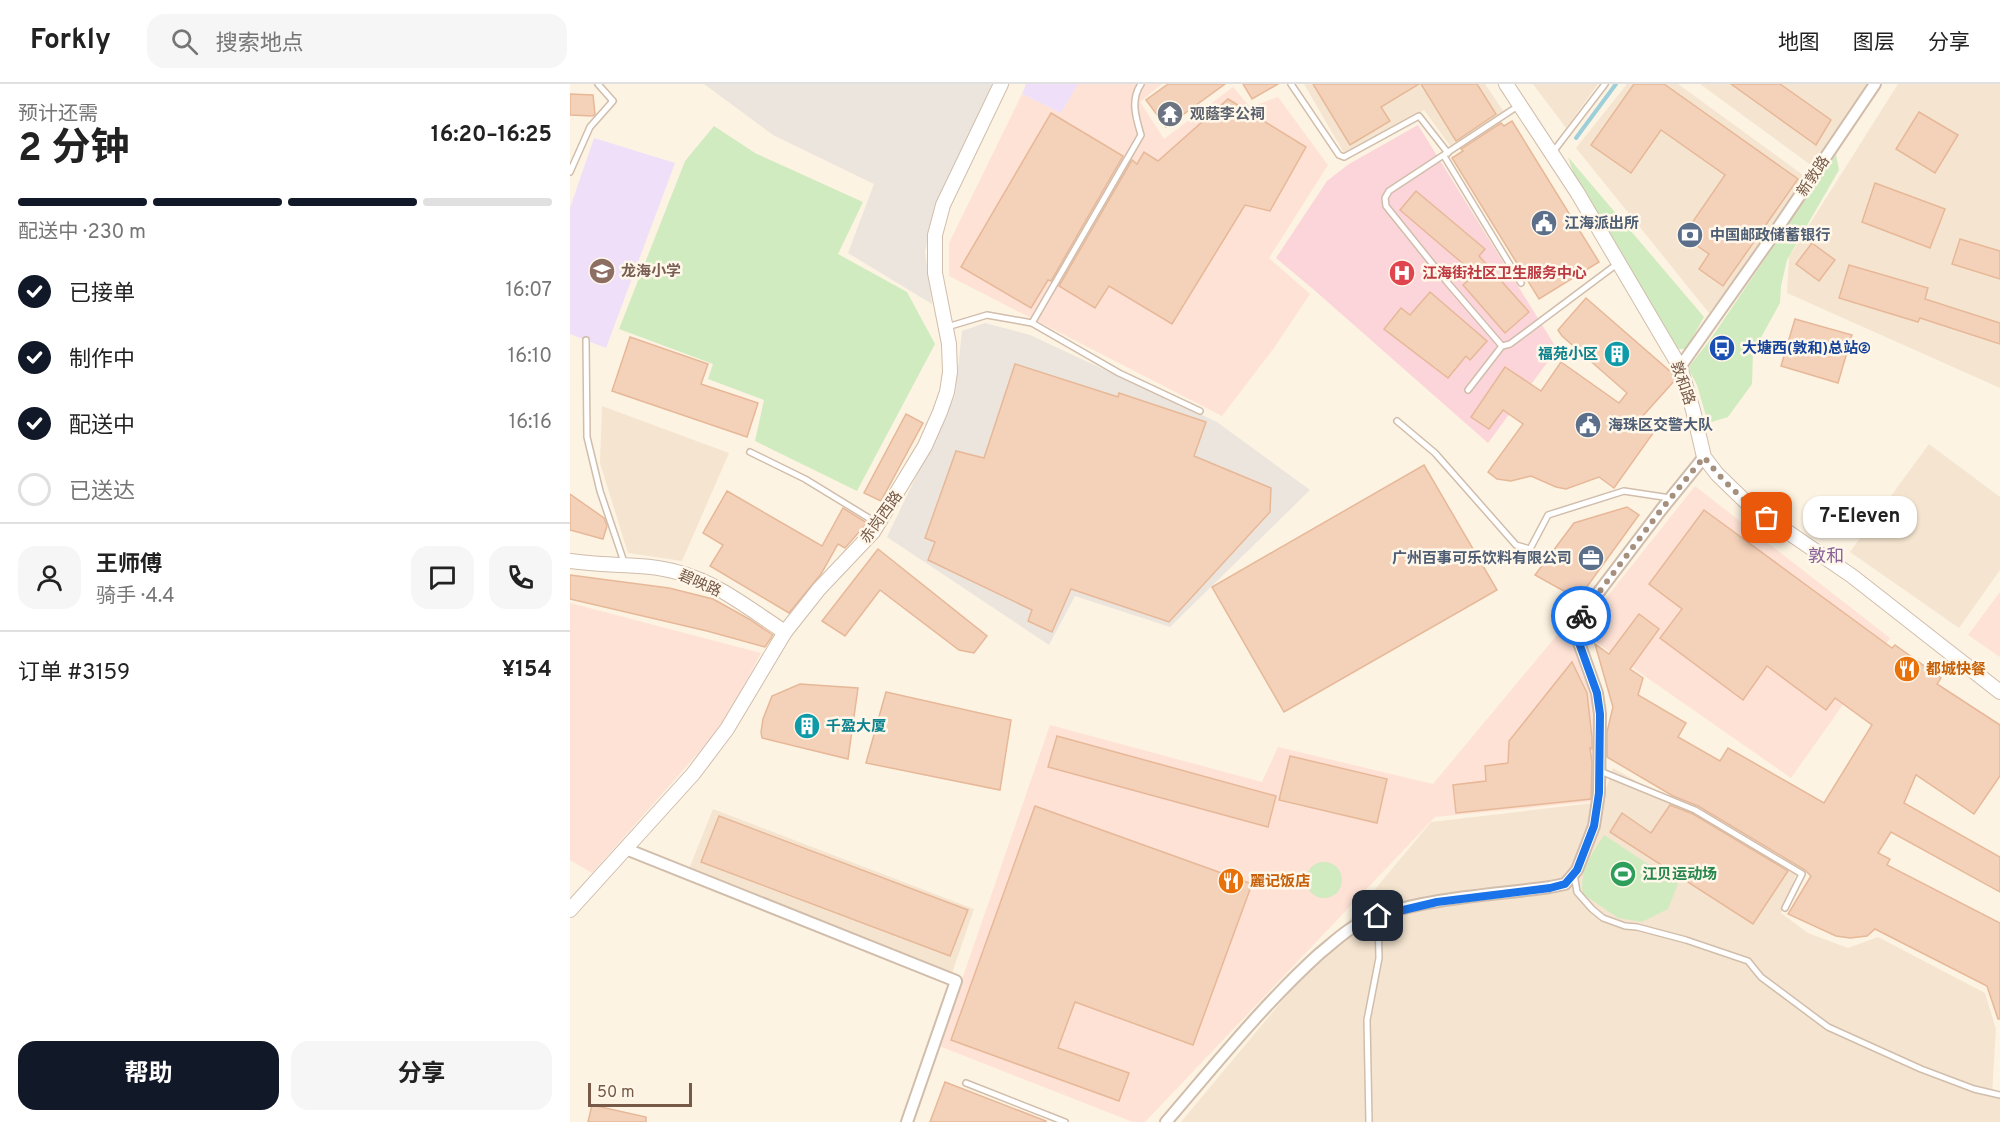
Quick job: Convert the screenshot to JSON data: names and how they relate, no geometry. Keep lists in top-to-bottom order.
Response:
{
  "streets": {
    "street": [
      "新敦路",
      "敦和路",
      "赤岗西路",
      "碧映路"
    ]
  },
  "crossings": [
    ["新敦路", "敦和路"],
    ["赤岗西路", "碧映路"]
  ],
  "districts": ["敦和"],
  "places": {
    "temple": ["观蔭李公祠"],
    "public building": ["江海派出所", "海珠区交警大队"],
    "bank": ["中国邮政储蓄银行"],
    "school or university": ["龙海小学"],
    "hospital": ["江海街社区卫生服务中心"],
    "bus stop": ["大塘西(敦和)总站②"],
    "building": ["福苑小区", "千盈大厦"],
    "other": ["7-Eleven"],
    "office": ["广州百事可乐饮料有限公司"],
    "restaurant": ["都城快餐", "麗记饭店"],
    "sports": ["江贝运动场"]
  },
  "scale_bar": "50 m",
  "page": {
    "header": "Forkly",
    "search": "搜索地点",
    "nav": ["地图", "图层", "分享"],
    "heading": ["2 分钟", "预计还需", "16:20–16:25"],
    "panel": [
      "王师傅",
      "骑手 · 4.4",
      "订单 #3159",
      "¥154"
    ],
    "bar": "配送中 · 230 m",
    "list": [
      ["已接单", "16:07"],
      ["制作中", "16:10"],
      ["配送中", "16:16"],
      "已送达"
    ],
    "bubble": "7-Eleven",
    "buttons": ["帮助", "分享"],
    "scale": "50 m"
  }
}
